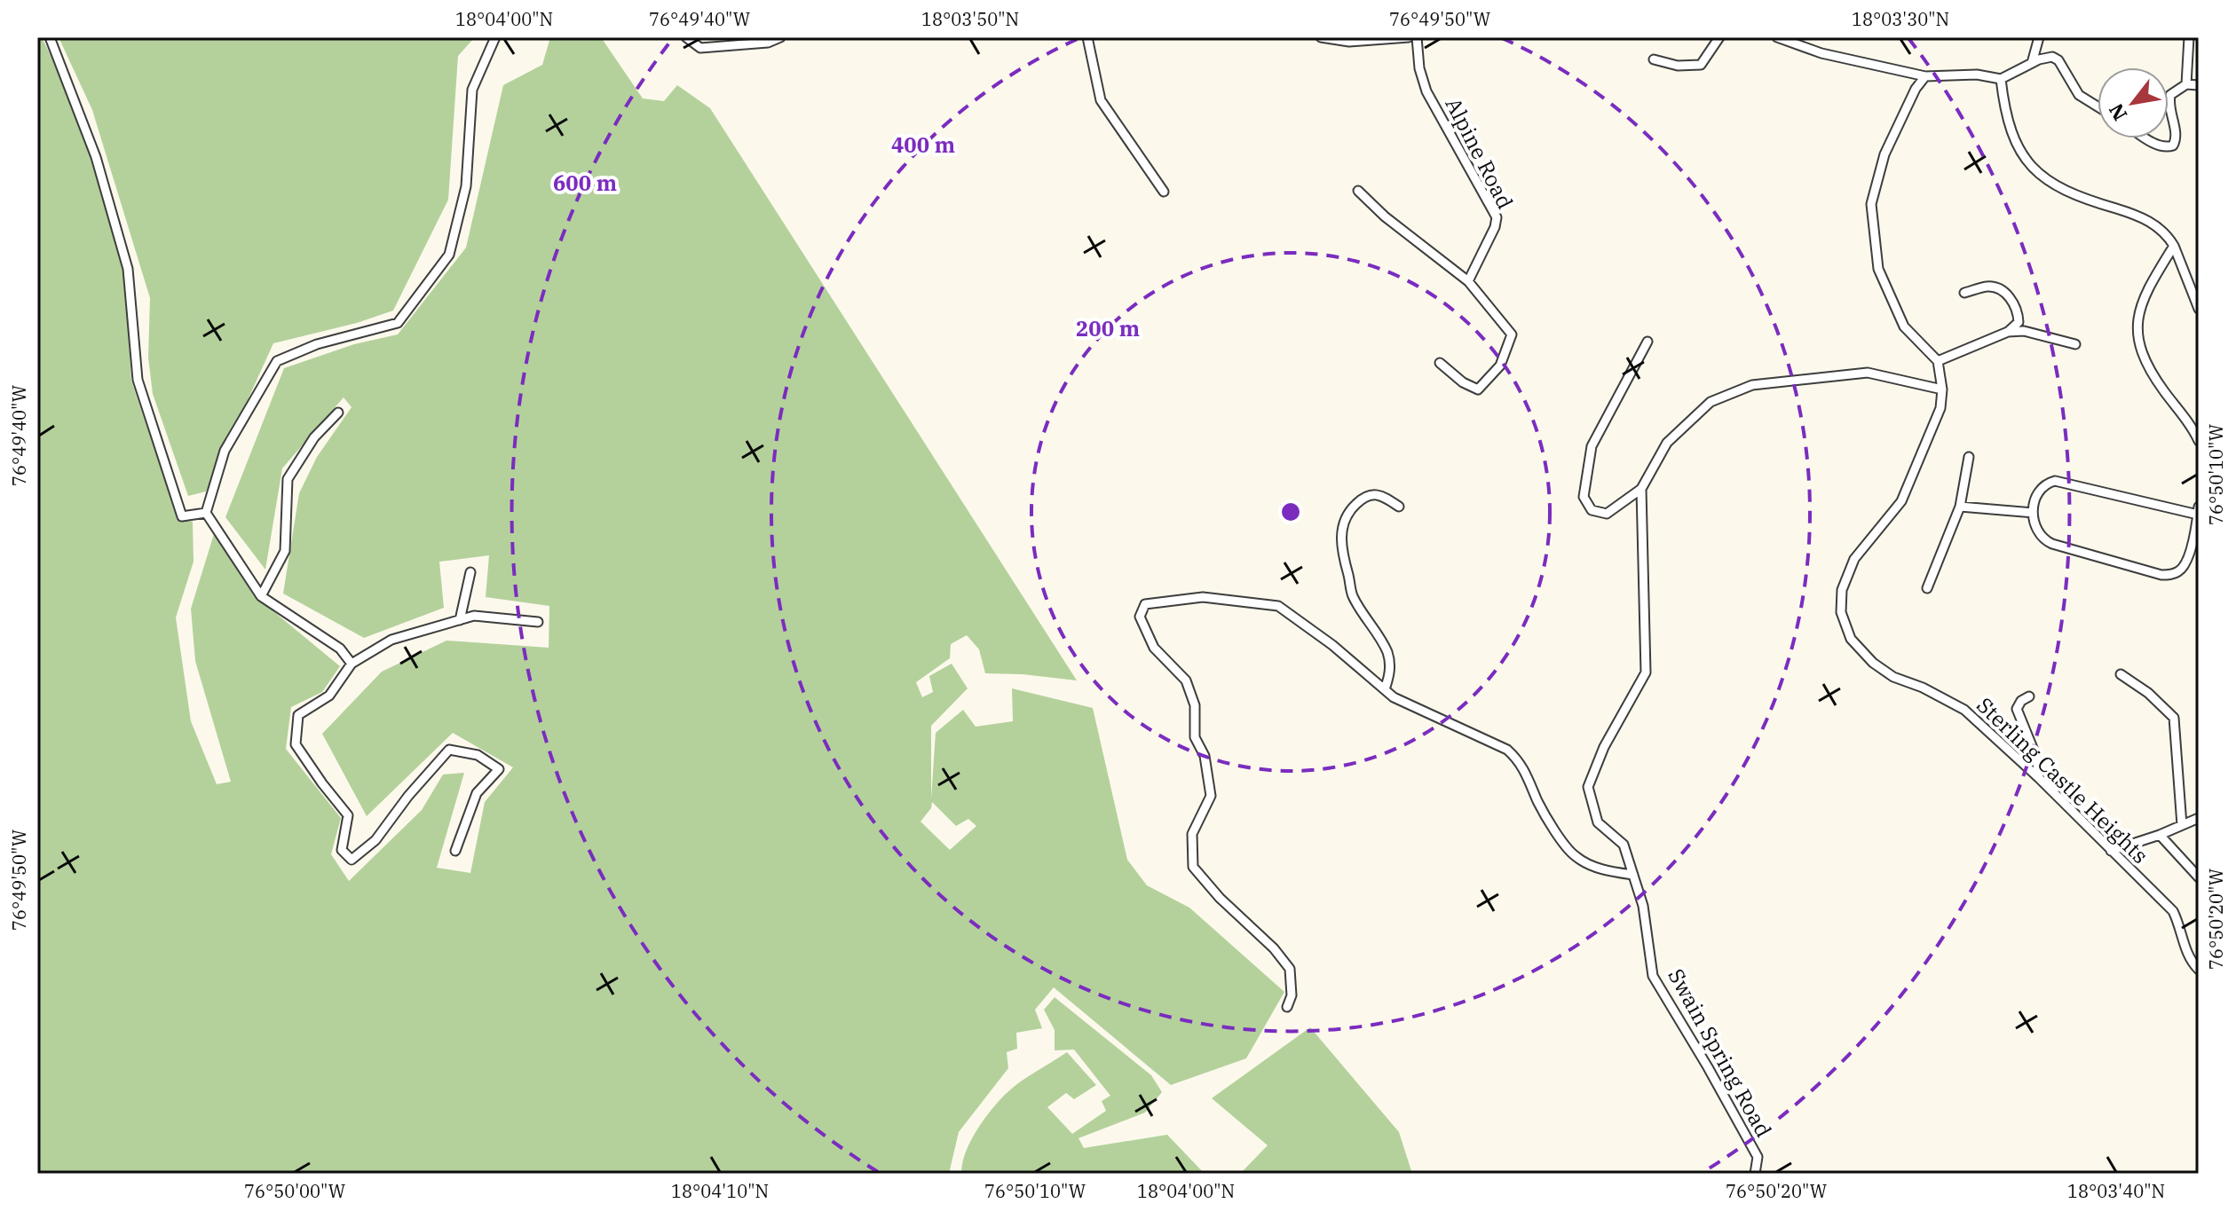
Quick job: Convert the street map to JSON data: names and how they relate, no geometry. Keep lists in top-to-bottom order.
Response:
{
  "streets": {
    "street": ["Alpine Road", "Sterling Castle Heights", "Swain Spring Road"]
  },
  "crossings": [
    ["Sterling Castle Heights", "Swain Spring Road"]
  ],
  "north": "bottom left",
  "coordinates": [
    "18°04'00\"N",
    "76°49'40\"W",
    "18°03'50\"N",
    "76°49'50\"W",
    "18°03'30\"N",
    "76°50'10\"W",
    "76°50'20\"W",
    "76°50'00\"W",
    "18°04'10\"N",
    "18°03'40\"N"
  ],
  "rings": ["400 m", "600 m", "200 m"]
}
